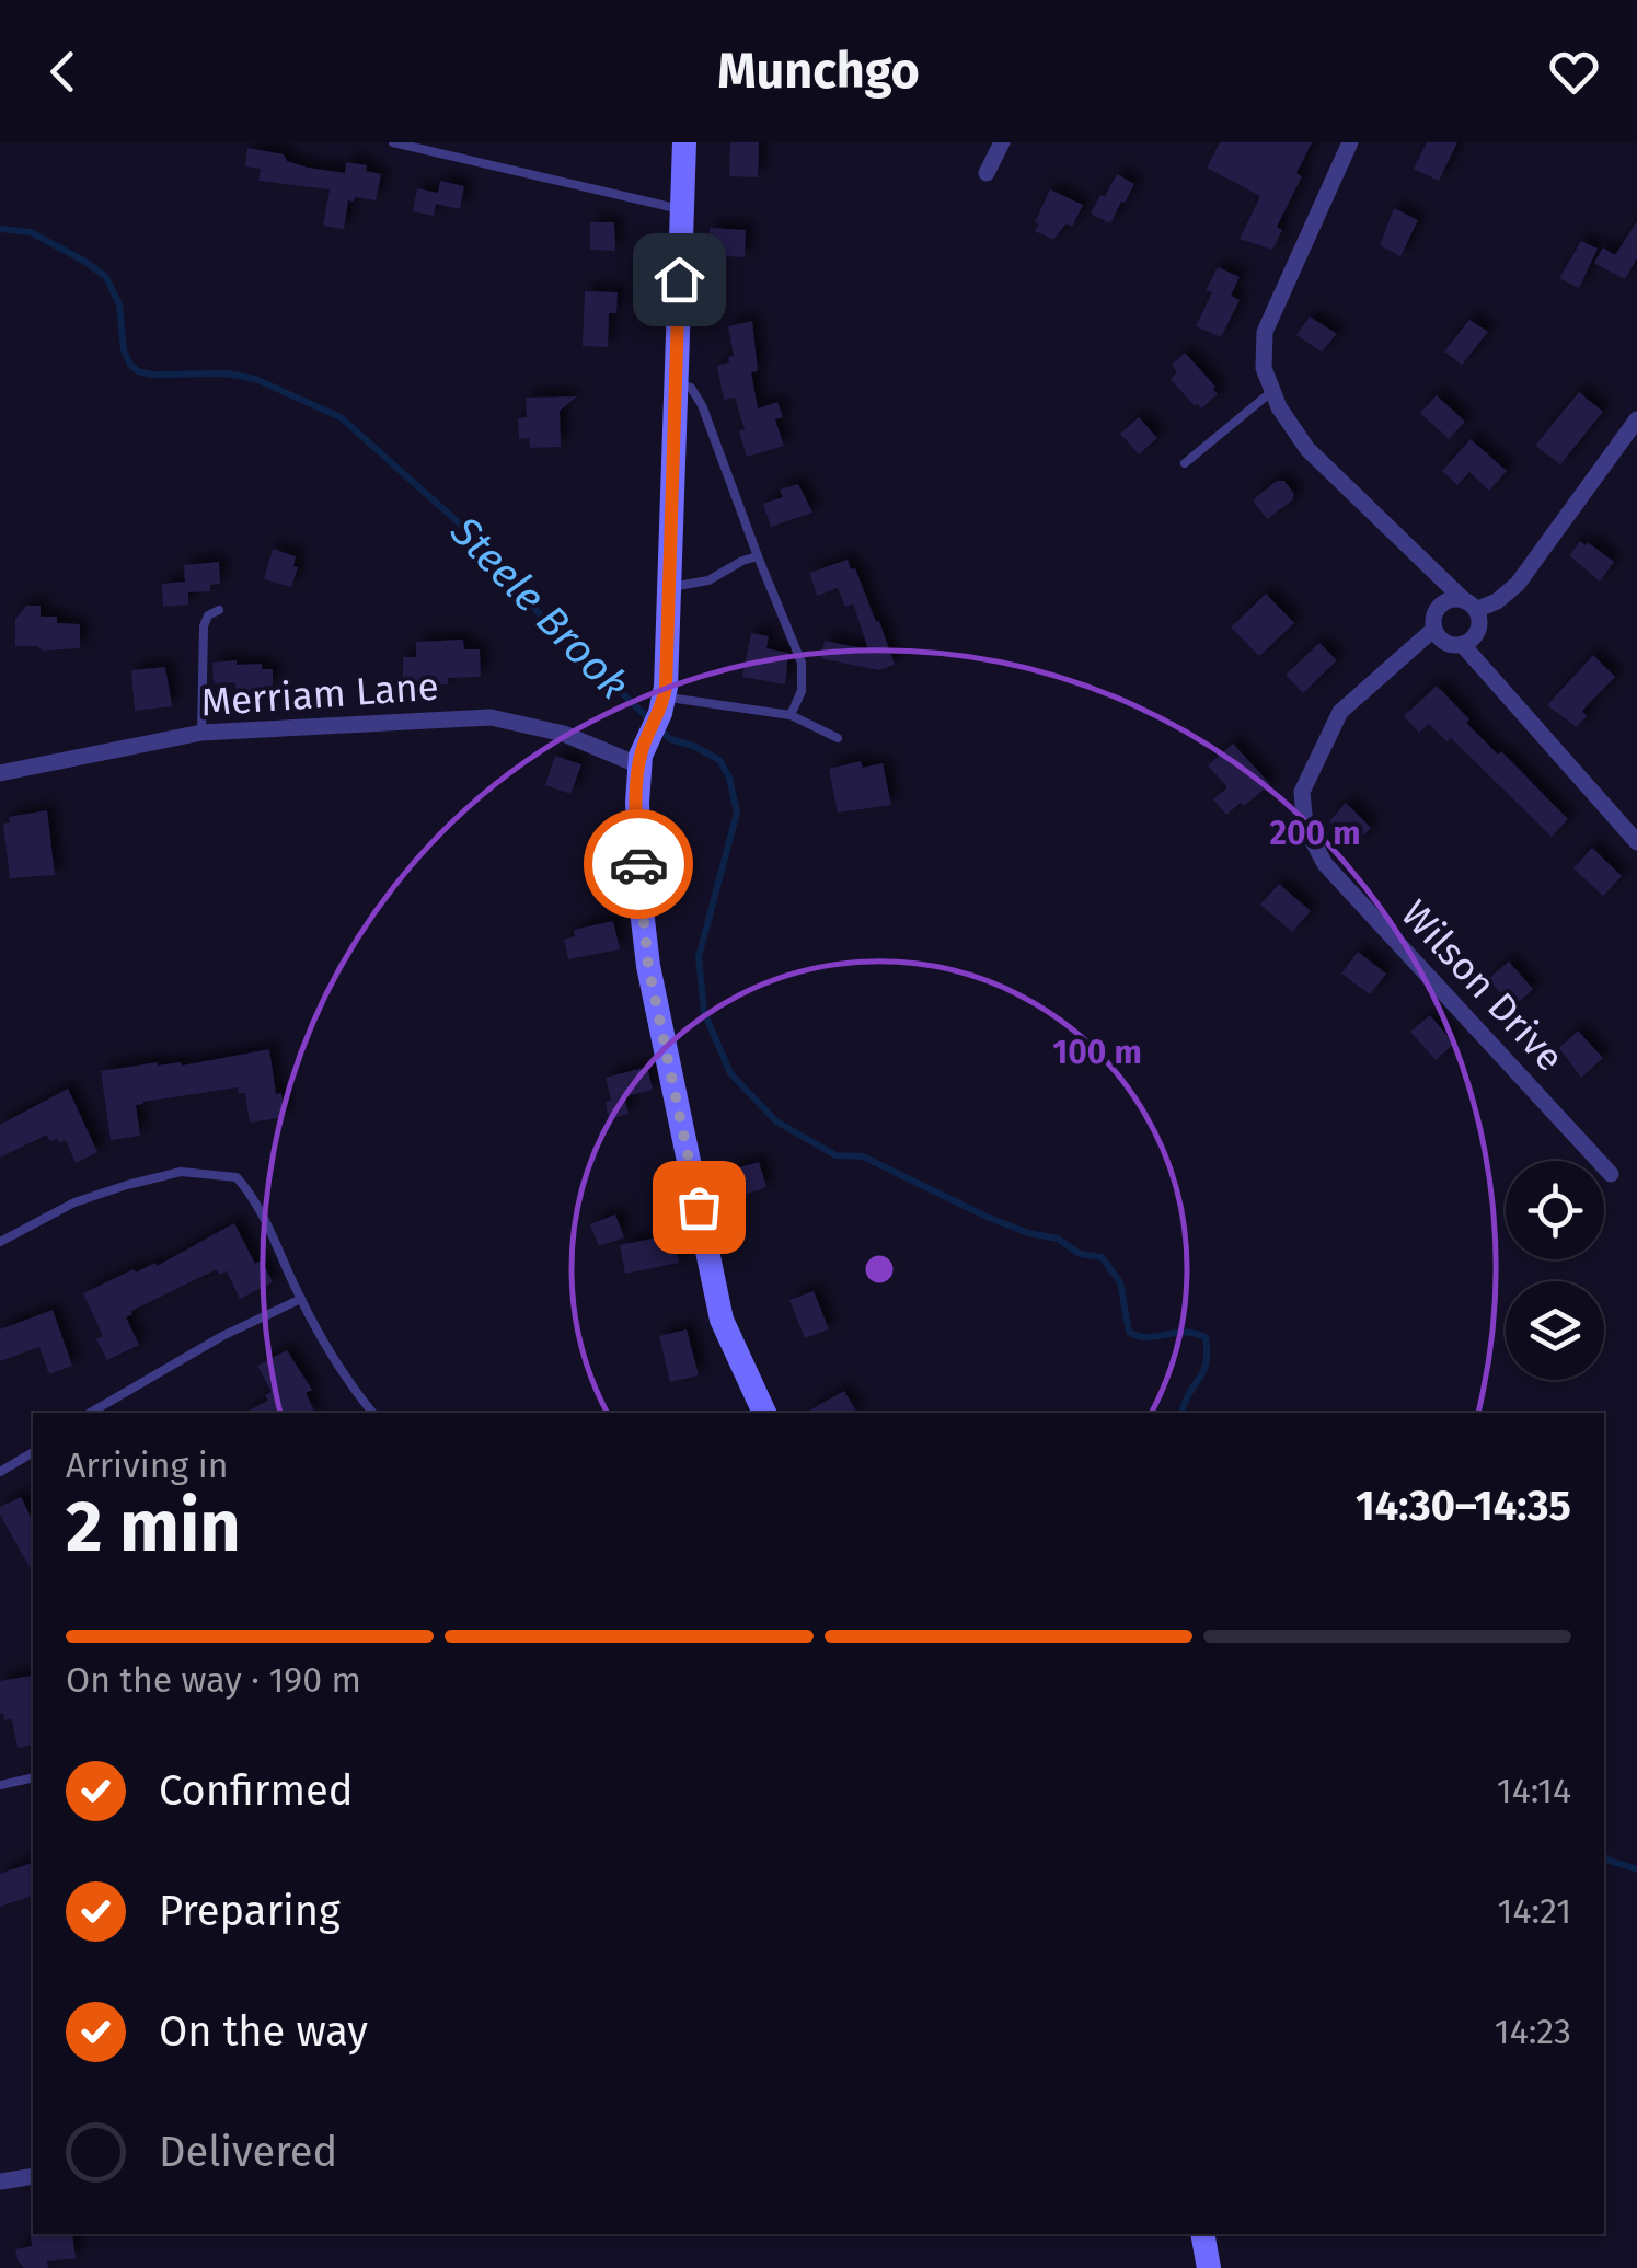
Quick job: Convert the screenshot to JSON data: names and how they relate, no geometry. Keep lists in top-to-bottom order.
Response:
{
  "streets": {
    "street": ["Merriam Lane", "Wilson Drive"]
  },
  "water": ["Steele Brook"],
  "page": {
    "header": "Munchgo",
    "heading": ["2 min", "Arriving in", "14:30–14:35"],
    "bar": "On the way · 190 m",
    "list": [
      ["Confirmed", "14:14"],
      ["Preparing", "14:21"],
      ["On the way", "14:23"],
      "Delivered"
    ]
  },
  "rings": ["200 m", "100 m"]
}
